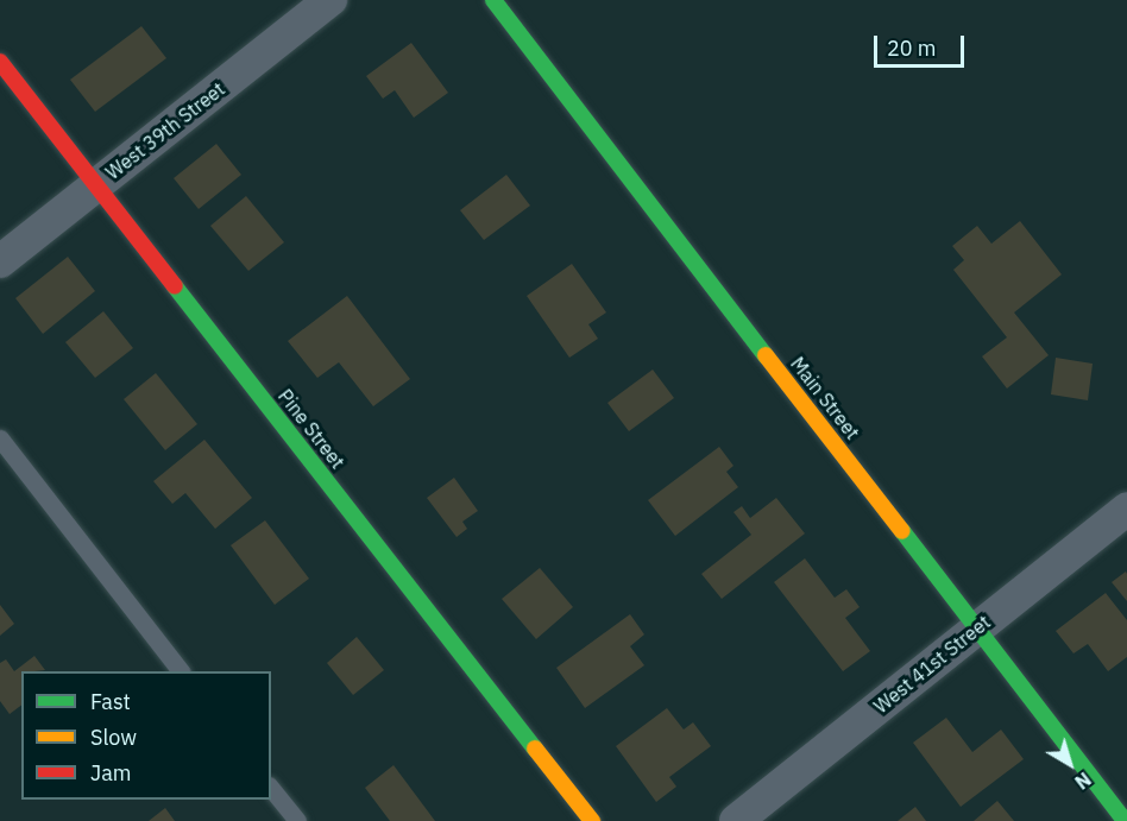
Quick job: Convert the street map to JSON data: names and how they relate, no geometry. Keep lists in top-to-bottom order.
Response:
{
  "streets": {
    "street": [
      "West 39th Street",
      "Main Street",
      "Pine Street",
      "West 41st Street"
    ]
  },
  "crossings": [
    ["West 39th Street", "Pine Street"],
    ["Main Street", "West 41st Street"]
  ],
  "legend": ["Fast", "Slow", "Jam"],
  "scale_bar": "20 m",
  "north": "bottom right"
}
